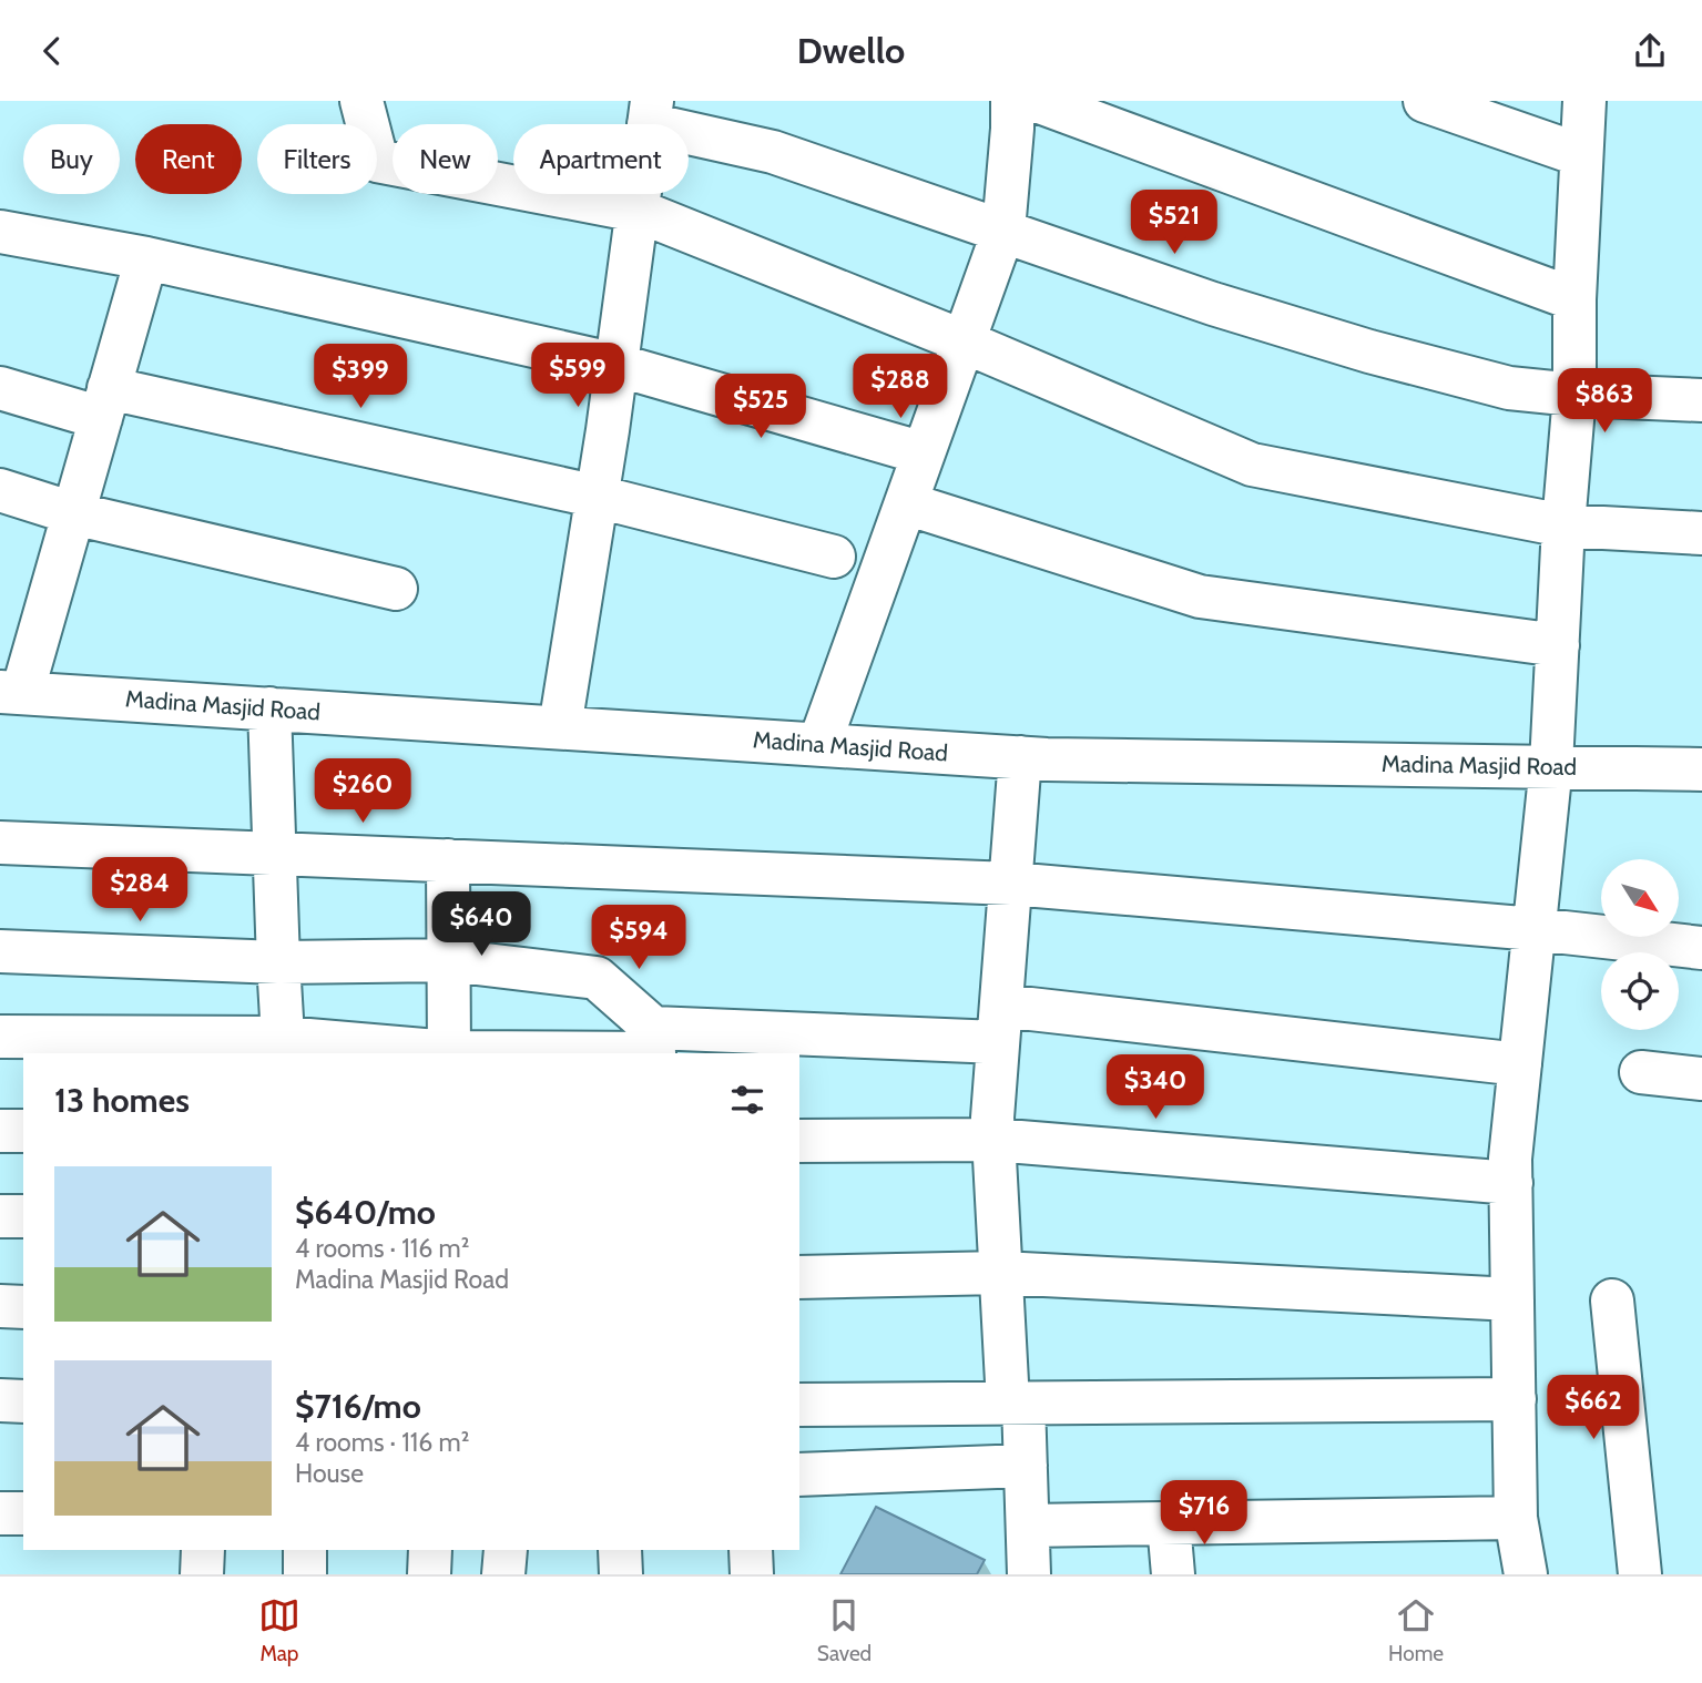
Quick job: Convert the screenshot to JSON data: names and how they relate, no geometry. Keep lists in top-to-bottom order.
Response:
{
  "streets": {
    "street": ["Madina Masjid Road"]
  },
  "north": "bottom right",
  "page": {
    "header": "Dwello",
    "chip": [
      "Buy",
      "Rent",
      "Filters",
      "New",
      "Apartment"
    ],
    "price": [
      "$521",
      "$599",
      "$399",
      "$288",
      "$863",
      "$525",
      "$260",
      "$284",
      "$640",
      "$594",
      "$340",
      "$662",
      "$716"
    ],
    "heading": "13 homes",
    "list": [
      {
        "name": "$640/mo",
        "note": "4 rooms · 116 m² · Madina Masjid Road"
      },
      {
        "name": "$716/mo",
        "note": "4 rooms · 116 m² · House"
      }
    ],
    "tabs": ["Map", "Saved", "Home"]
  }
}
